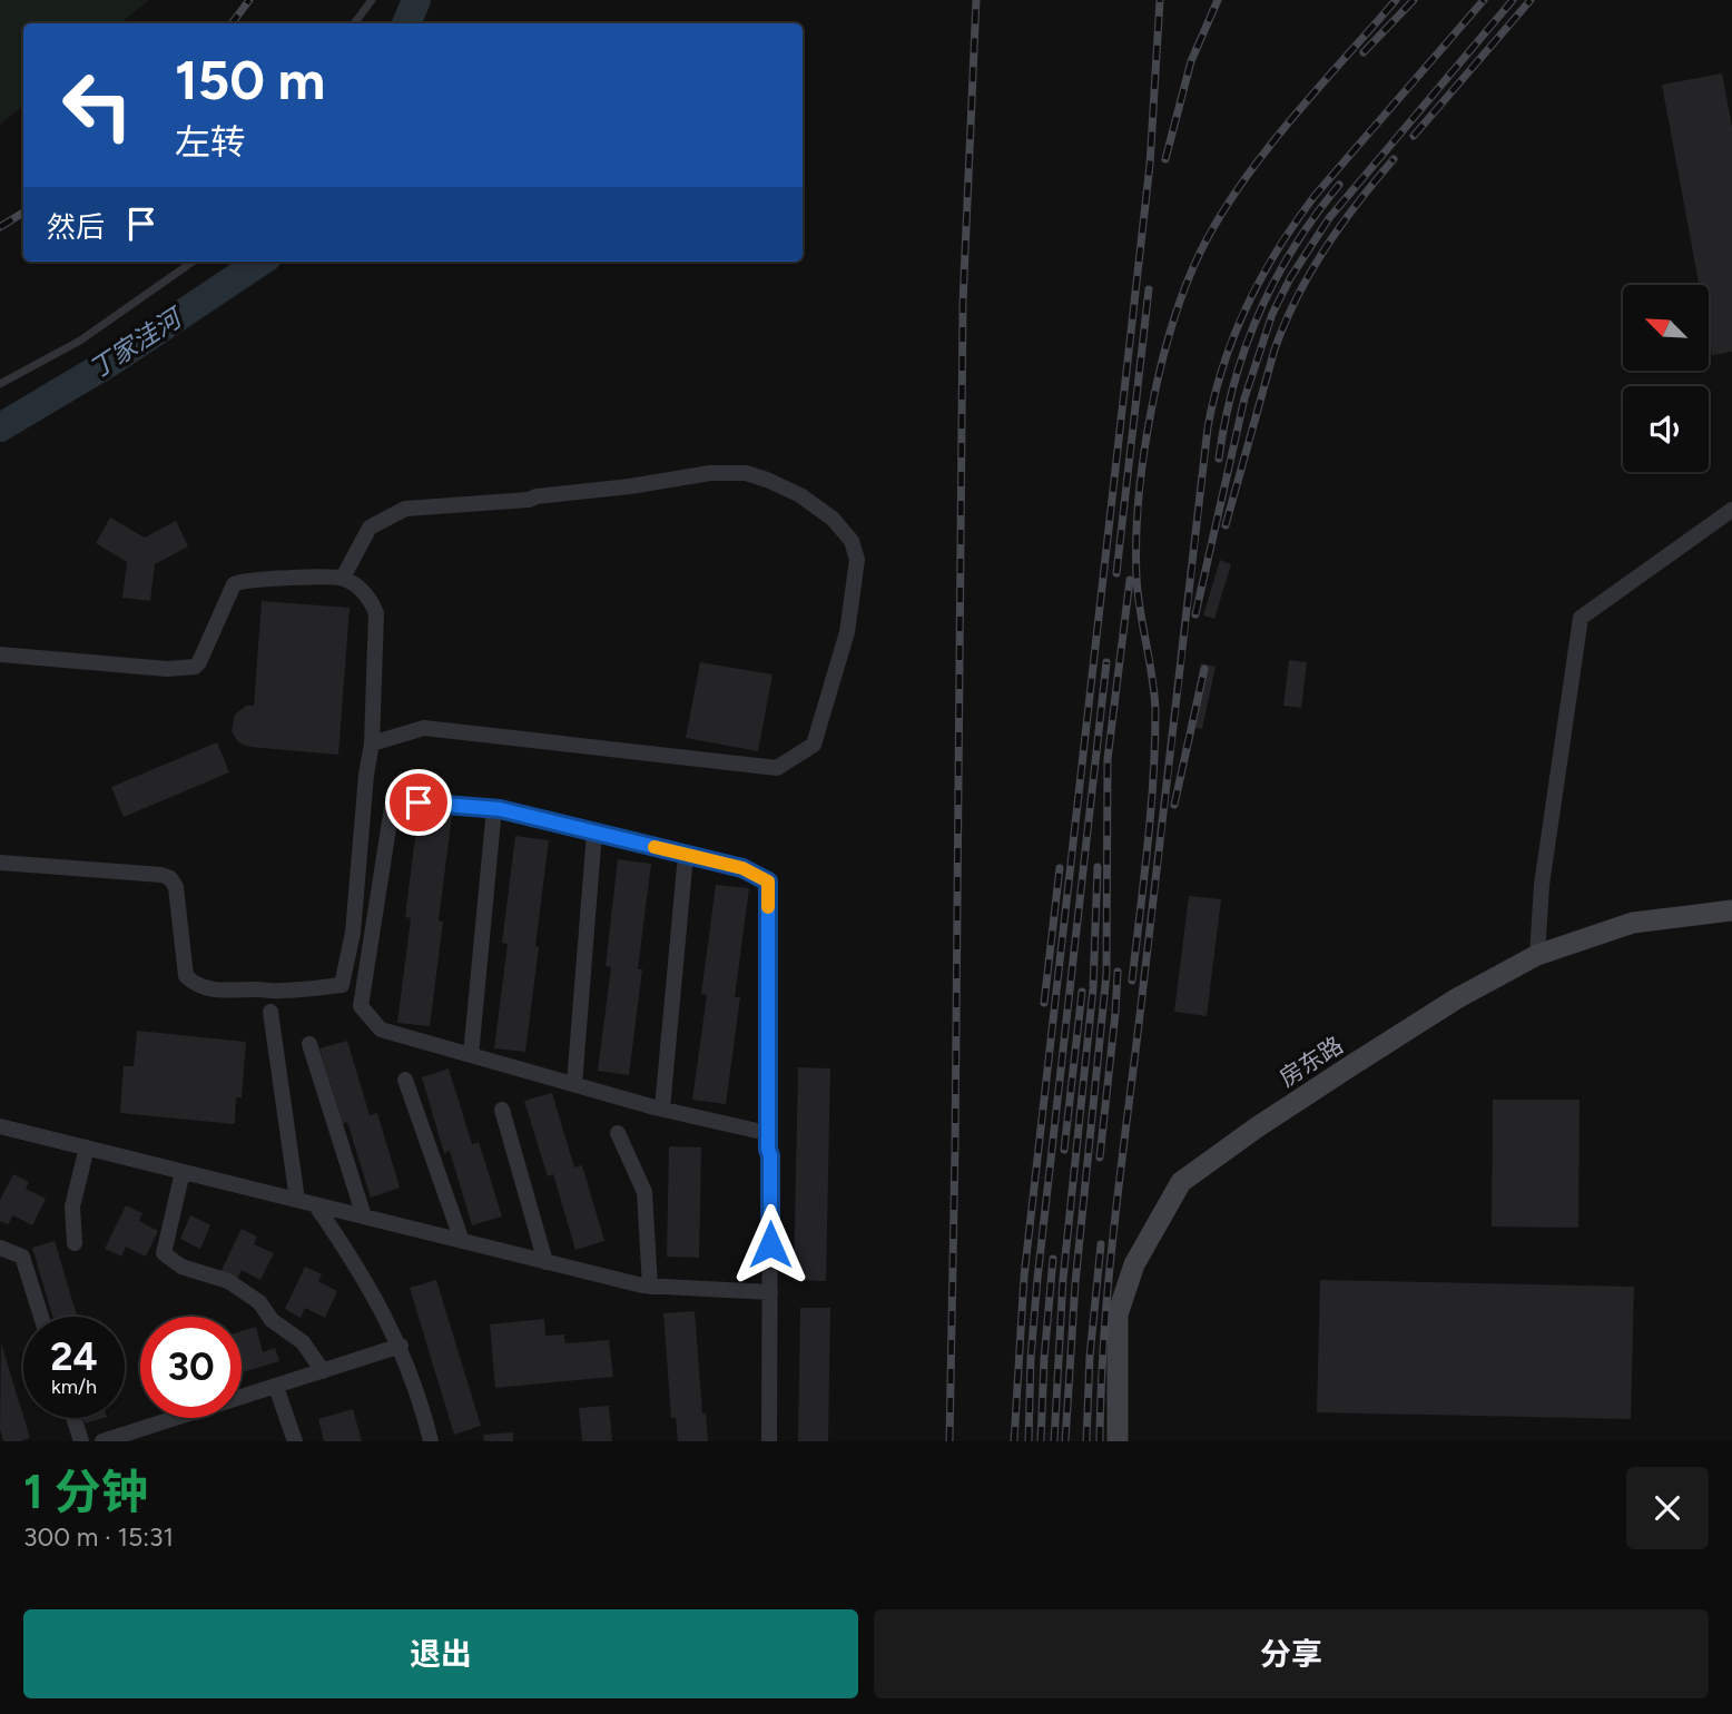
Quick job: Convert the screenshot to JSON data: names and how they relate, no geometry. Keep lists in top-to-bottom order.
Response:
{
  "streets": {
    "main road": ["房东路"]
  },
  "water": ["丁家洼河"],
  "north": "top left",
  "page": {
    "turn": ["150 m", "左转"],
    "then": "然后",
    "speed": "24 km/h",
    "limit": "30",
    "heading": ["1 分钟", "300 m · 15:31"],
    "buttons": ["退出", "分享"]
  }
}
